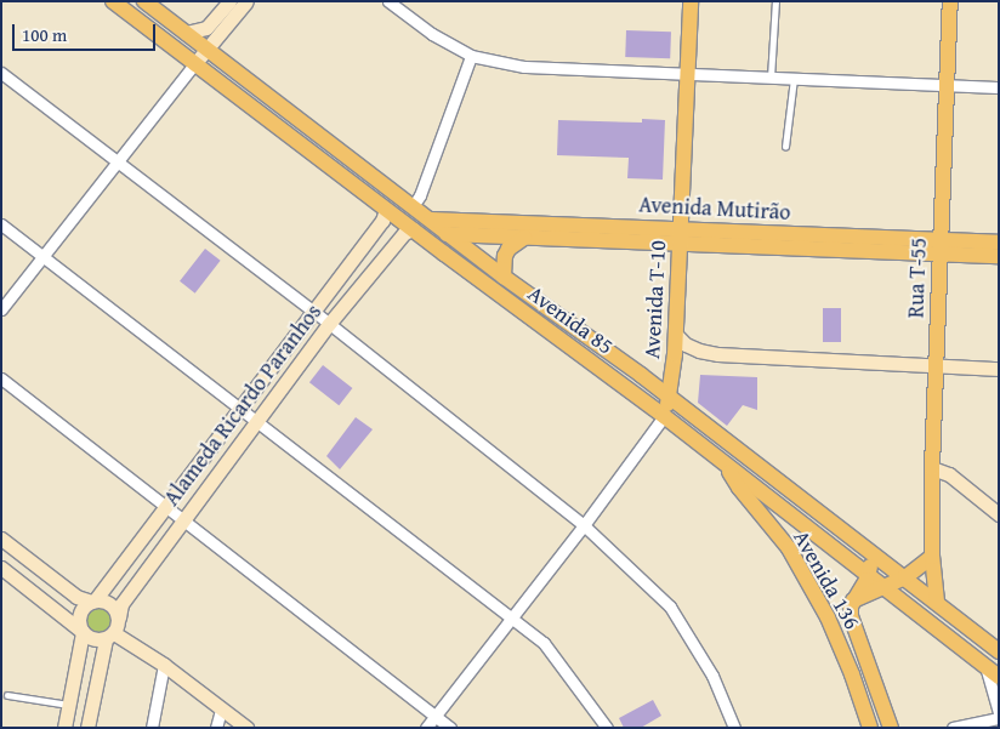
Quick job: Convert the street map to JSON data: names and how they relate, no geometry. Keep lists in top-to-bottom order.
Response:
{
  "streets": {
    "main road": [
      "Avenida Mutirão",
      "Rua T-55",
      "Avenida T-10",
      "Avenida 85",
      "Alameda Ricardo Paranhos",
      "Avenida 136"
    ]
  },
  "crossings": [
    ["Avenida Mutirão", "Rua T-55"],
    ["Avenida Mutirão", "Avenida T-10"],
    ["Avenida Mutirão", "Avenida 85"],
    ["Rua T-55", "Avenida 85"],
    ["Avenida T-10", "Avenida 85"],
    ["Avenida 85", "Alameda Ricardo Paranhos"],
    ["Avenida 85", "Avenida 136"]
  ],
  "scale_bar": "100 m"
}
